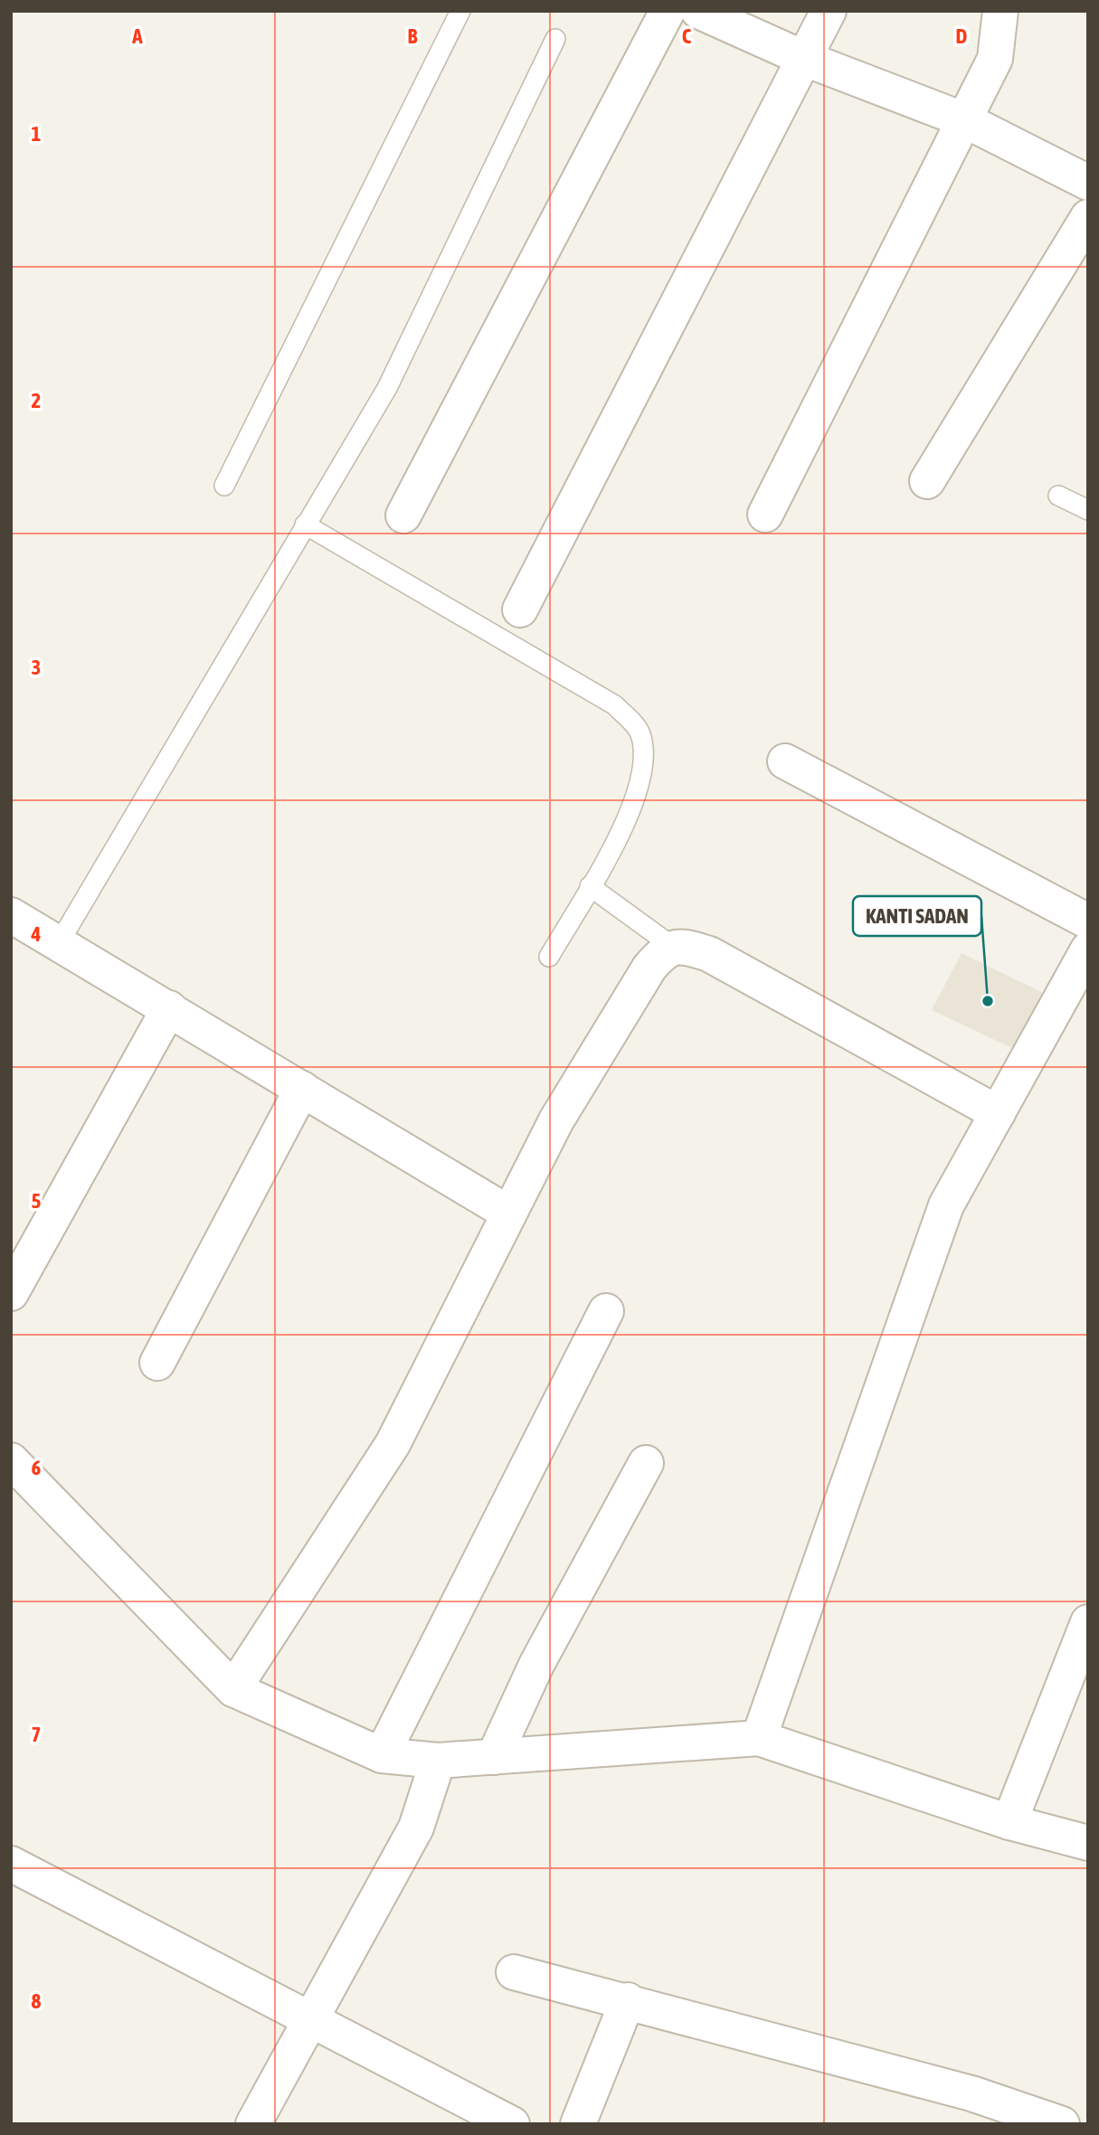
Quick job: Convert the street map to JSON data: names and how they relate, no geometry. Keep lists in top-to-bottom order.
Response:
{
  "places": ["KANTI SADAN"],
  "grid": {
    "columns": [
      "A",
      "B",
      "C",
      "D"
    ],
    "rows": [
      "1",
      "2",
      "3",
      "4",
      "5",
      "6",
      "7",
      "8"
    ]
  }
}
